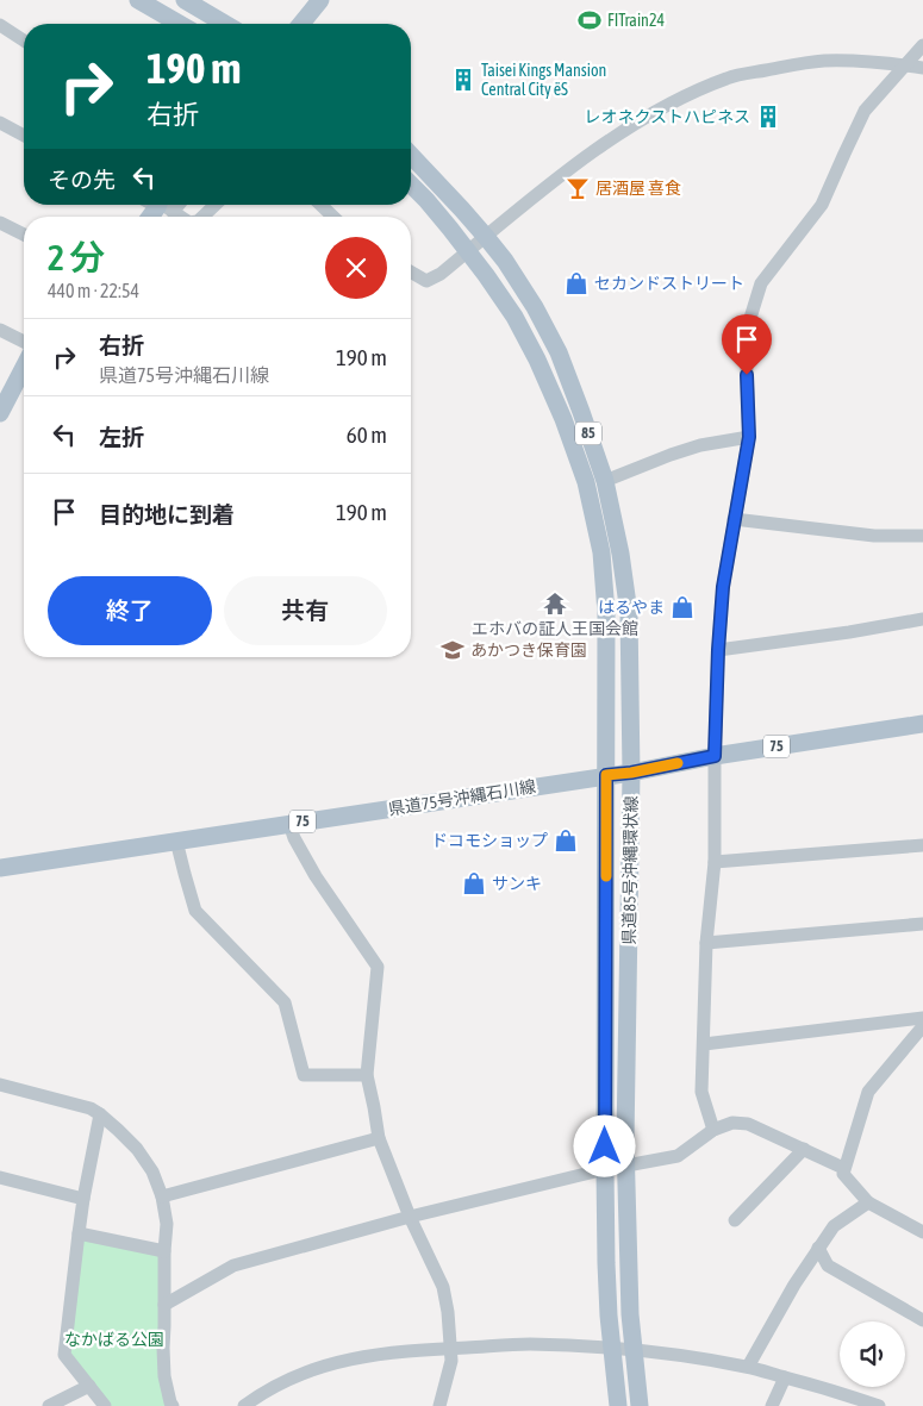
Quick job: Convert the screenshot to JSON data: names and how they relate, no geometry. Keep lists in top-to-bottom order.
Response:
{
  "streets": {
    "main road": [
      "85",
      "75",
      "県道75号沖縄石川線",
      "県道85号沖縄環状線"
    ]
  },
  "crossings": [
    ["県道75号沖縄石川線", "県道85号沖縄環状線"]
  ],
  "parks": ["なかばる公園"],
  "places": {
    "sports": ["FITrain24"],
    "building": ["Taisei Kings Mansion Central City ëS", "レオネクストハピネス"],
    "bar": ["居酒屋 喜食"],
    "shop": [
      "セカンドストリート",
      "はるやま",
      "ドコモショップ",
      "サンキ"
    ],
    "temple": ["エホバの証人王国会館"],
    "school or university": ["あかつき保育園"]
  },
  "page": {
    "turn": ["190 m", "右折"],
    "then": "その先",
    "heading": ["2 分", "440 m · 22:54"],
    "list": [
      {
        "name": "右折",
        "note": "県道75号沖縄石川線",
        "value": "190 m"
      },
      {
        "name": "左折",
        "value": "60 m"
      },
      {
        "name": "目的地に到着",
        "value": "190 m"
      }
    ],
    "buttons": ["終了", "共有"]
  }
}
